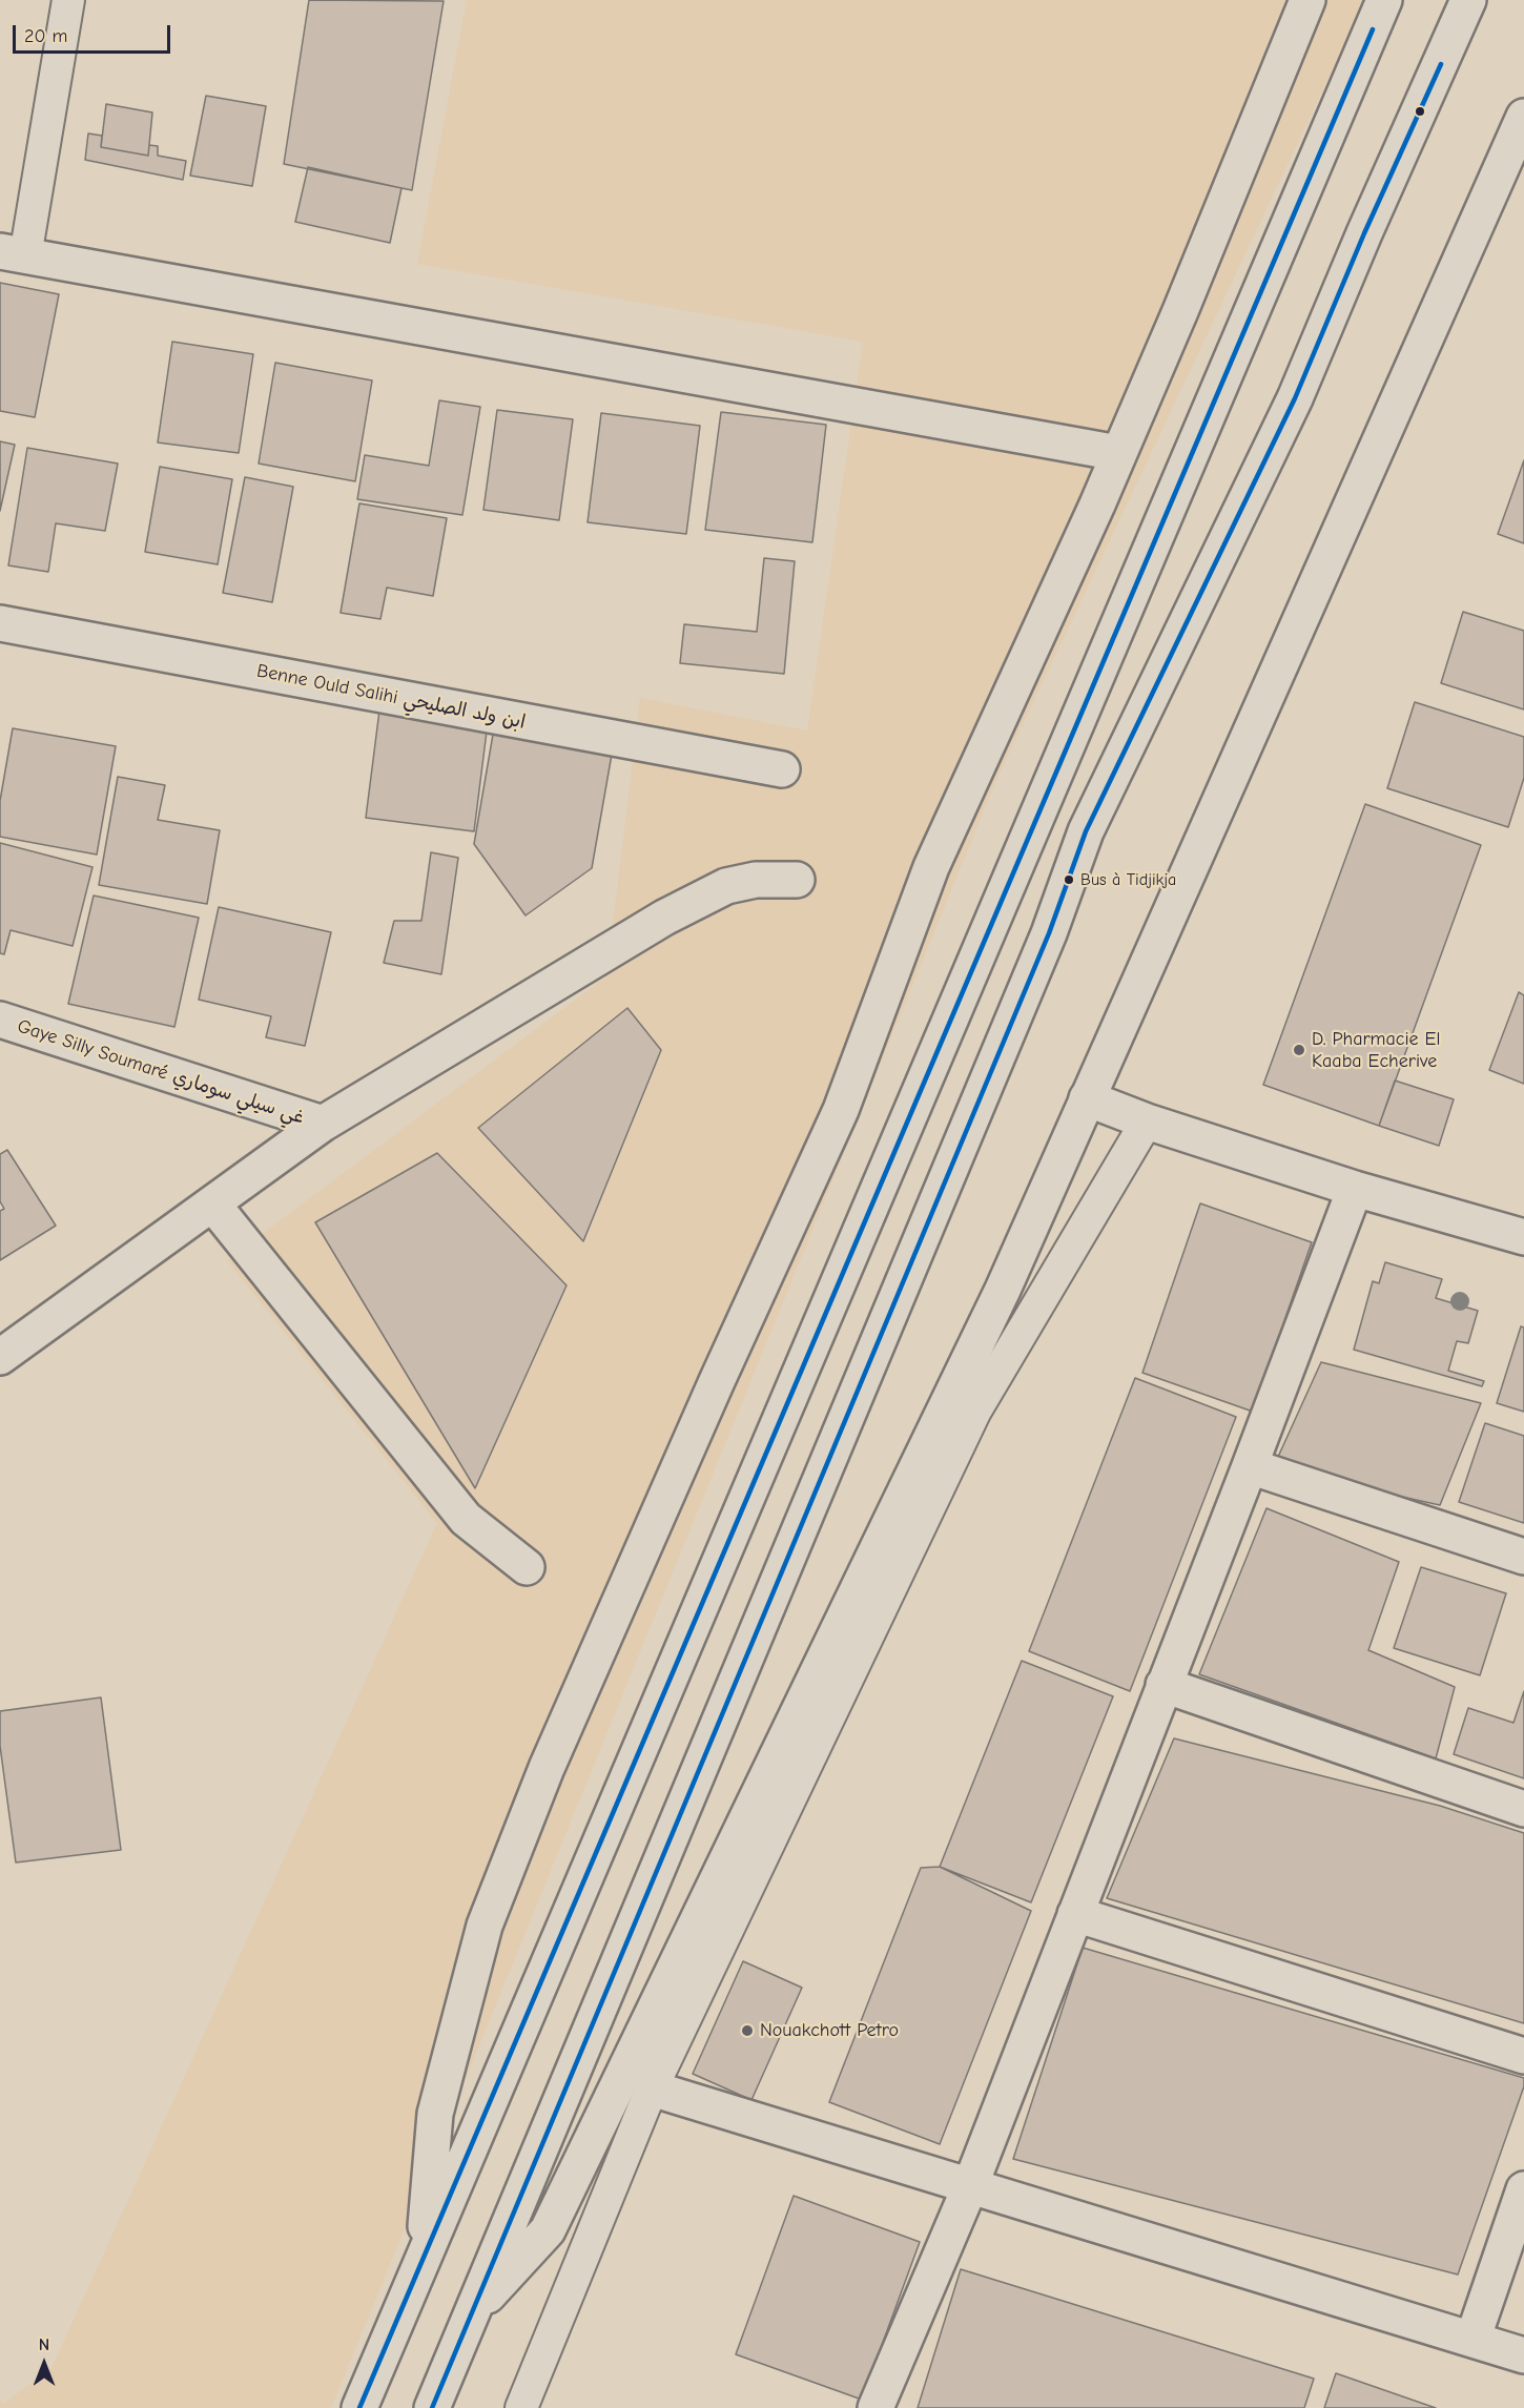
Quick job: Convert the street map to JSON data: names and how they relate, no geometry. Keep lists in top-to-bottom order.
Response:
{
  "streets": {
    "main road": ["Benne Ould Salihi ابن ولد الصليحي", "Gaye Silly Soumaré غي سيلي سوماري"]
  },
  "places": ["Bus à Tidjikja", "D. Pharmacie El Kaaba Echerive", "Nouakchott Petro"],
  "scale_bar": "20 m",
  "north": "top"
}
